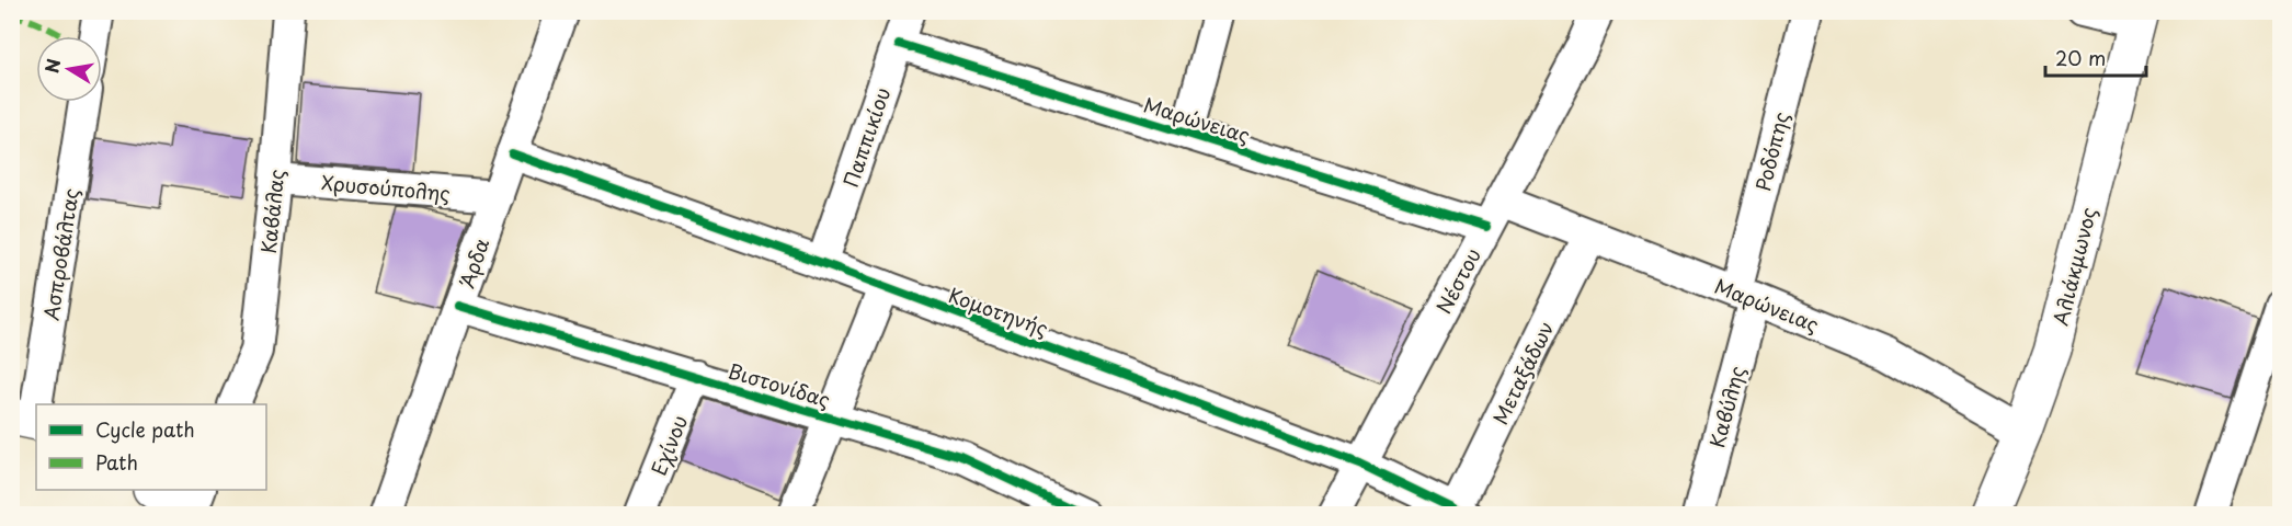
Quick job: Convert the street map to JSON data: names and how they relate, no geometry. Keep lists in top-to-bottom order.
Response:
{
  "streets": {
    "street": [
      "Μαρώνειας",
      "Παππικίου",
      "Ροδόπης",
      "Χρυσούπολης",
      "Καβάλας",
      "Ασπροβάλτας",
      "Άρδα",
      "Αλιάκμωνος",
      "Νέστου",
      "Κομοτηνής",
      "Μεταξάδων",
      "Βιστονίδας",
      "Καβύλης",
      "Εχίνου"
    ]
  },
  "crossings": [
    ["Μαρώνειας", "Παππικίου"],
    ["Μαρώνειας", "Ροδόπης"],
    ["Μαρώνειας", "Αλιάκμωνος"],
    ["Μαρώνειας", "Νέστου"],
    ["Μαρώνειας", "Μεταξάδων"],
    ["Μαρώνειας", "Καβύλης"],
    ["Παππικίου", "Κομοτηνής"],
    ["Ροδόπης", "Καβύλης"],
    ["Χρυσούπολης", "Καβάλας"],
    ["Χρυσούπολης", "Άρδα"],
    ["Άρδα", "Κομοτηνής"],
    ["Άρδα", "Βιστονίδας"],
    ["Νέστου", "Κομοτηνής"],
    ["Κομοτηνής", "Μεταξάδων"],
    ["Βιστονίδας", "Εχίνου"]
  ],
  "legend": ["Cycle path", "Path"],
  "scale_bar": "20 m",
  "north": "left"
}
